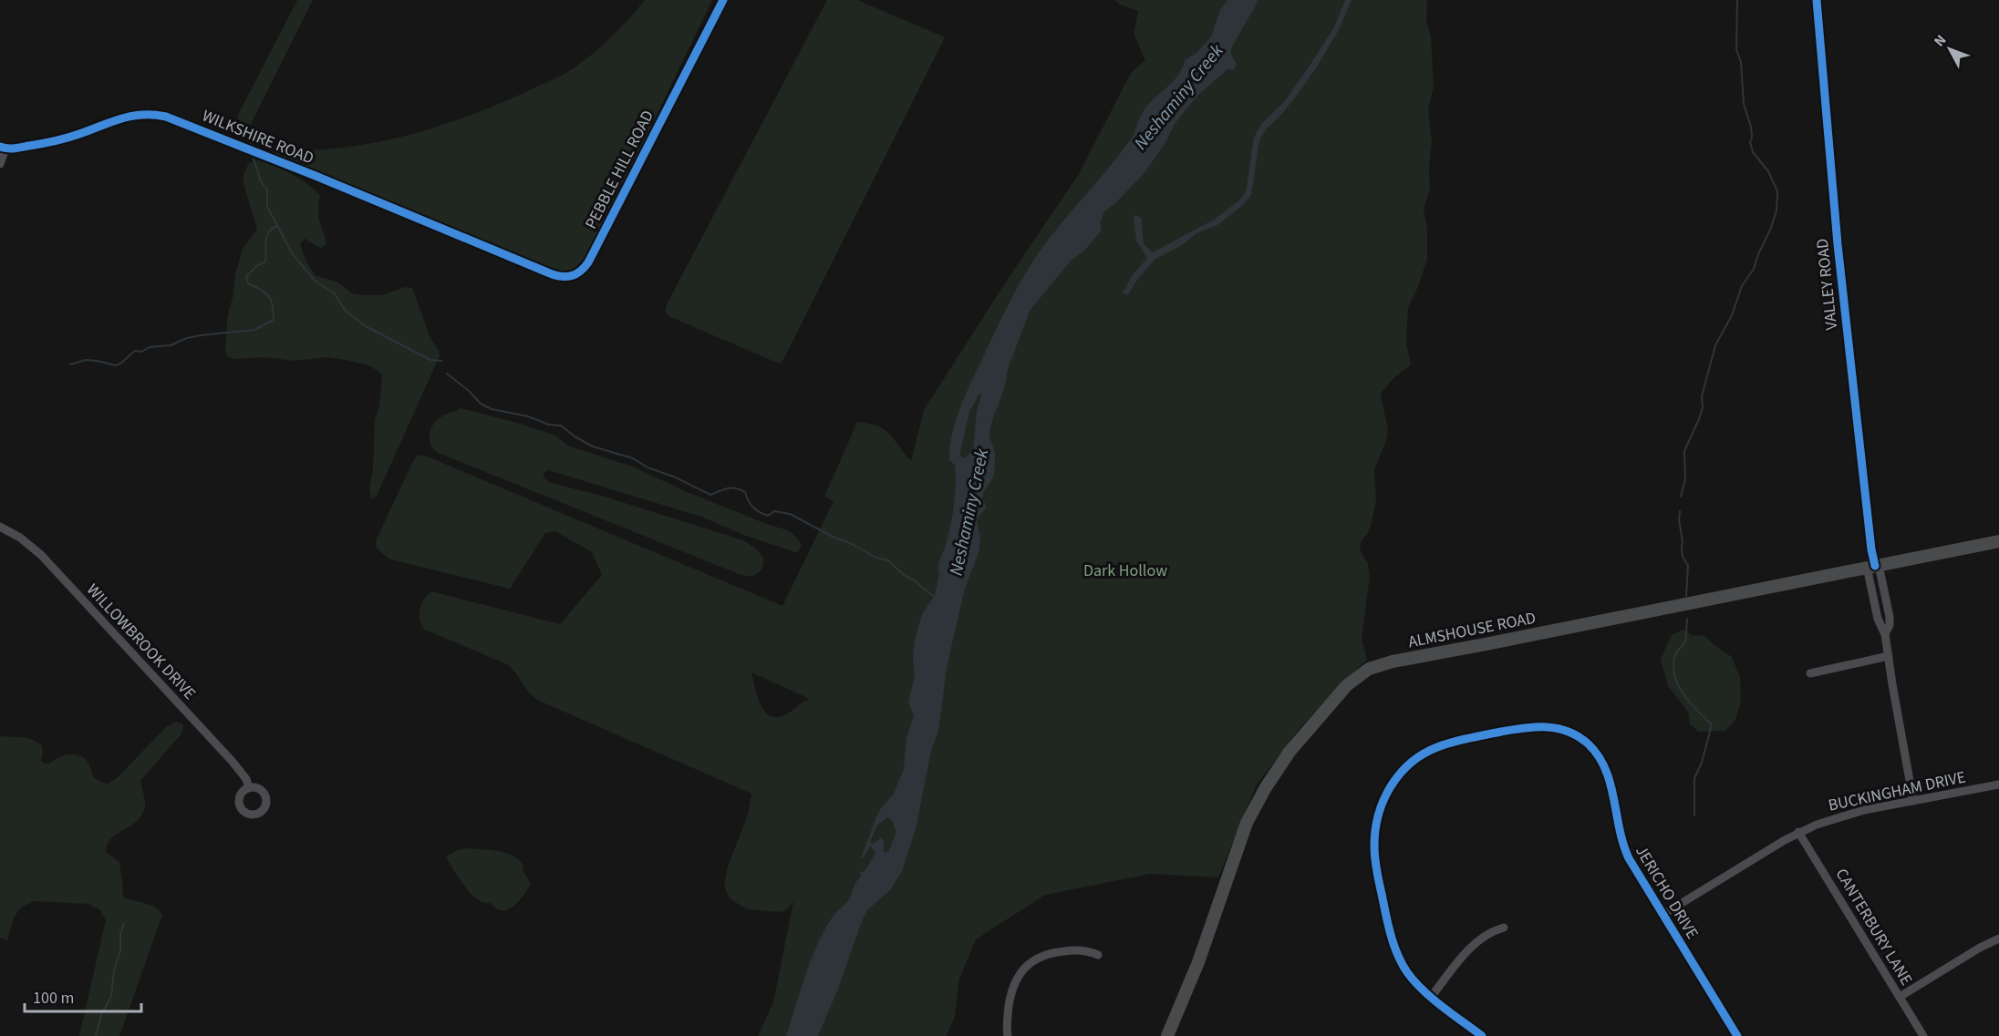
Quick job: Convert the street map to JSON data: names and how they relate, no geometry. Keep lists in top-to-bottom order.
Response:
{
  "streets": {
    "main road": ["ALMSHOUSE ROAD"],
    "street": [
      "WILKSHIRE ROAD",
      "PEBBLE HILL ROAD",
      "VALLEY ROAD",
      "WILLOWBROOK DRIVE",
      "BUCKINGHAM DRIVE",
      "JERICHO DRIVE",
      "CANTERBURY LANE"
    ]
  },
  "crossings": [
    ["WILKSHIRE ROAD", "PEBBLE HILL ROAD"],
    ["VALLEY ROAD", "ALMSHOUSE ROAD"],
    ["BUCKINGHAM DRIVE", "JERICHO DRIVE"],
    ["BUCKINGHAM DRIVE", "CANTERBURY LANE"]
  ],
  "water": ["Neshaminy Creek"],
  "parks": ["Dark Hollow"],
  "scale_bar": "100 m",
  "north": "top left"
}
